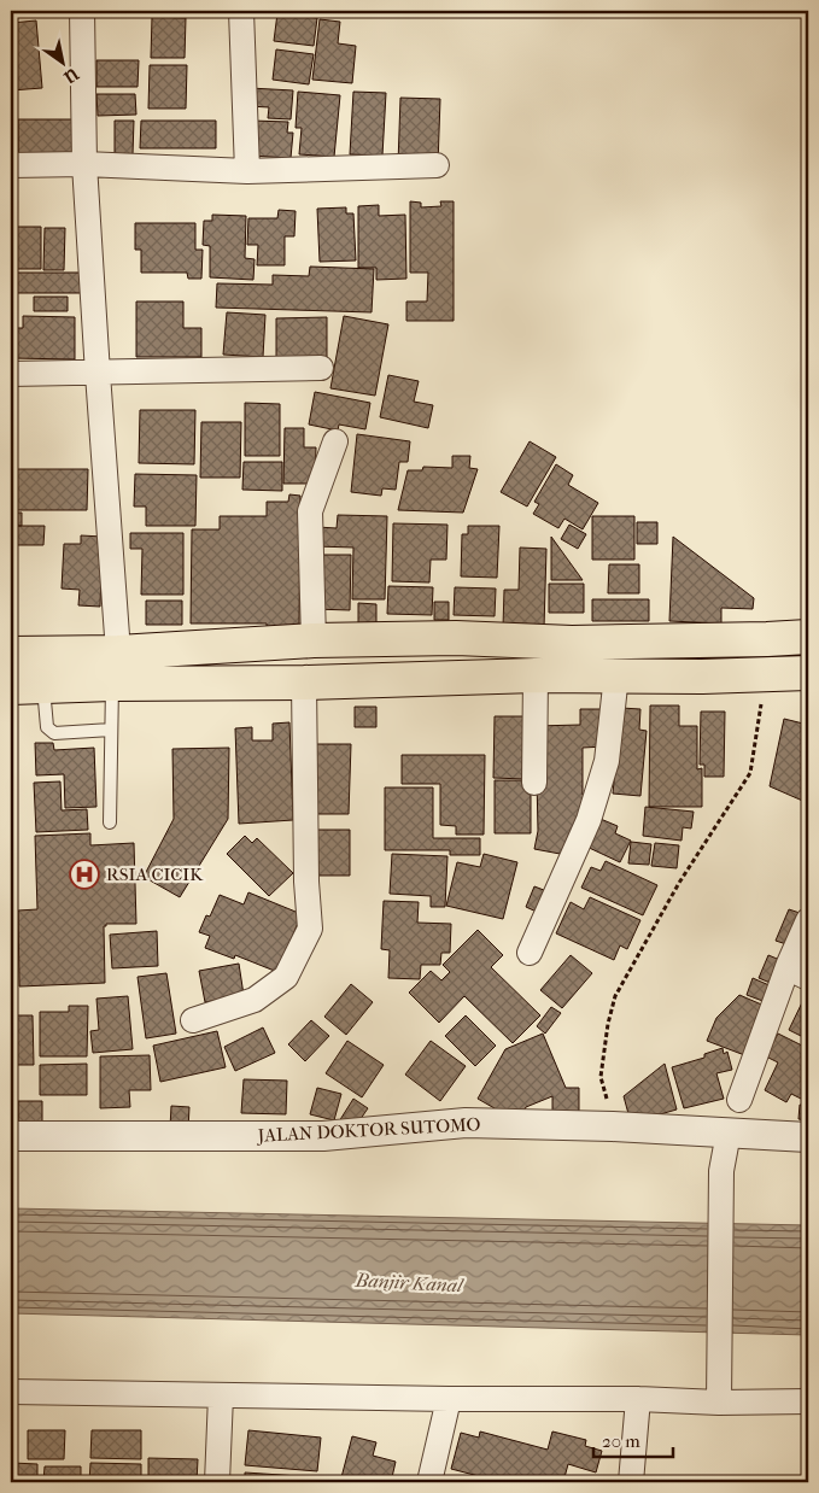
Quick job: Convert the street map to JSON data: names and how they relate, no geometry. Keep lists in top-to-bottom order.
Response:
{
  "streets": {
    "street": ["JALAN DOKTOR SUTOMO"]
  },
  "water": ["Banjir Kanal"],
  "places": {
    "hospital": ["RSIA CICIK"]
  },
  "scale_bar": "20 m",
  "north": "bottom right"
}
